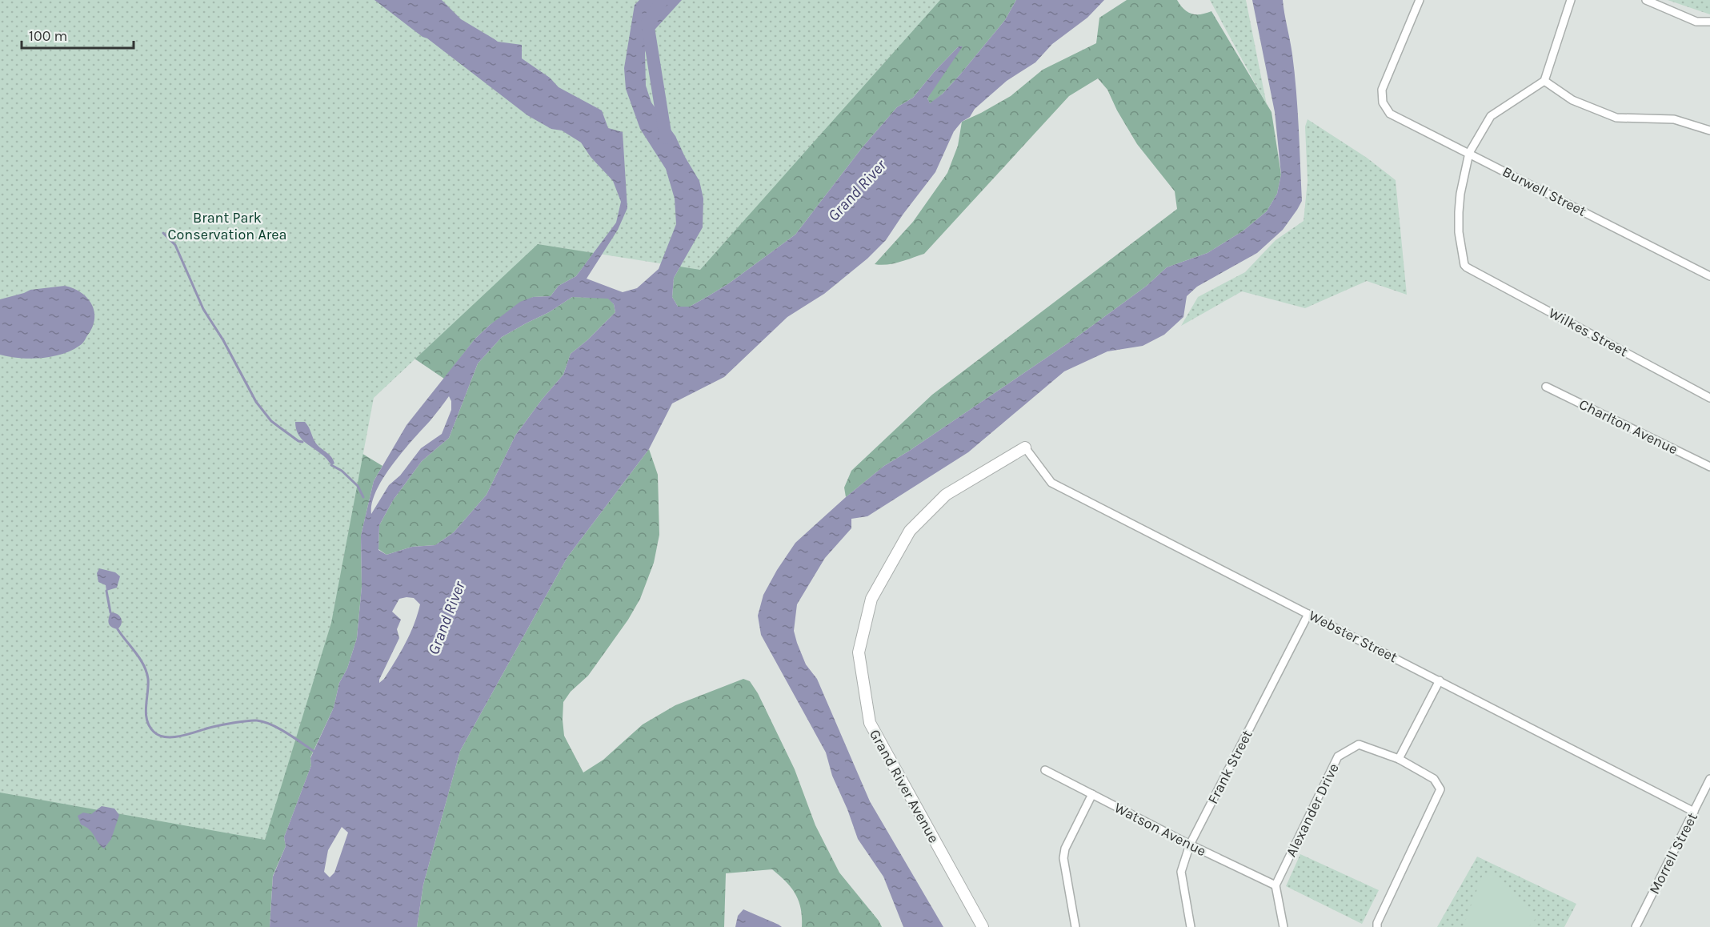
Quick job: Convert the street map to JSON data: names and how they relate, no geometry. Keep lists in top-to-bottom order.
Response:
{
  "streets": {
    "street": [
      "Burwell Street",
      "Wilkes Street",
      "Charlton Avenue",
      "Webster Street",
      "Frank Street",
      "Grand River Avenue",
      "Alexander Drive",
      "Watson Avenue",
      "Morrell Street"
    ]
  },
  "crossings": [
    ["Burwell Street", "Wilkes Street"],
    ["Webster Street", "Frank Street"],
    ["Webster Street", "Grand River Avenue"],
    ["Webster Street", "Morrell Street"],
    ["Frank Street", "Watson Avenue"],
    ["Alexander Drive", "Watson Avenue"]
  ],
  "water": ["Grand River"],
  "parks": ["Brant Park Conservation Area"],
  "scale_bar": "100 m"
}
